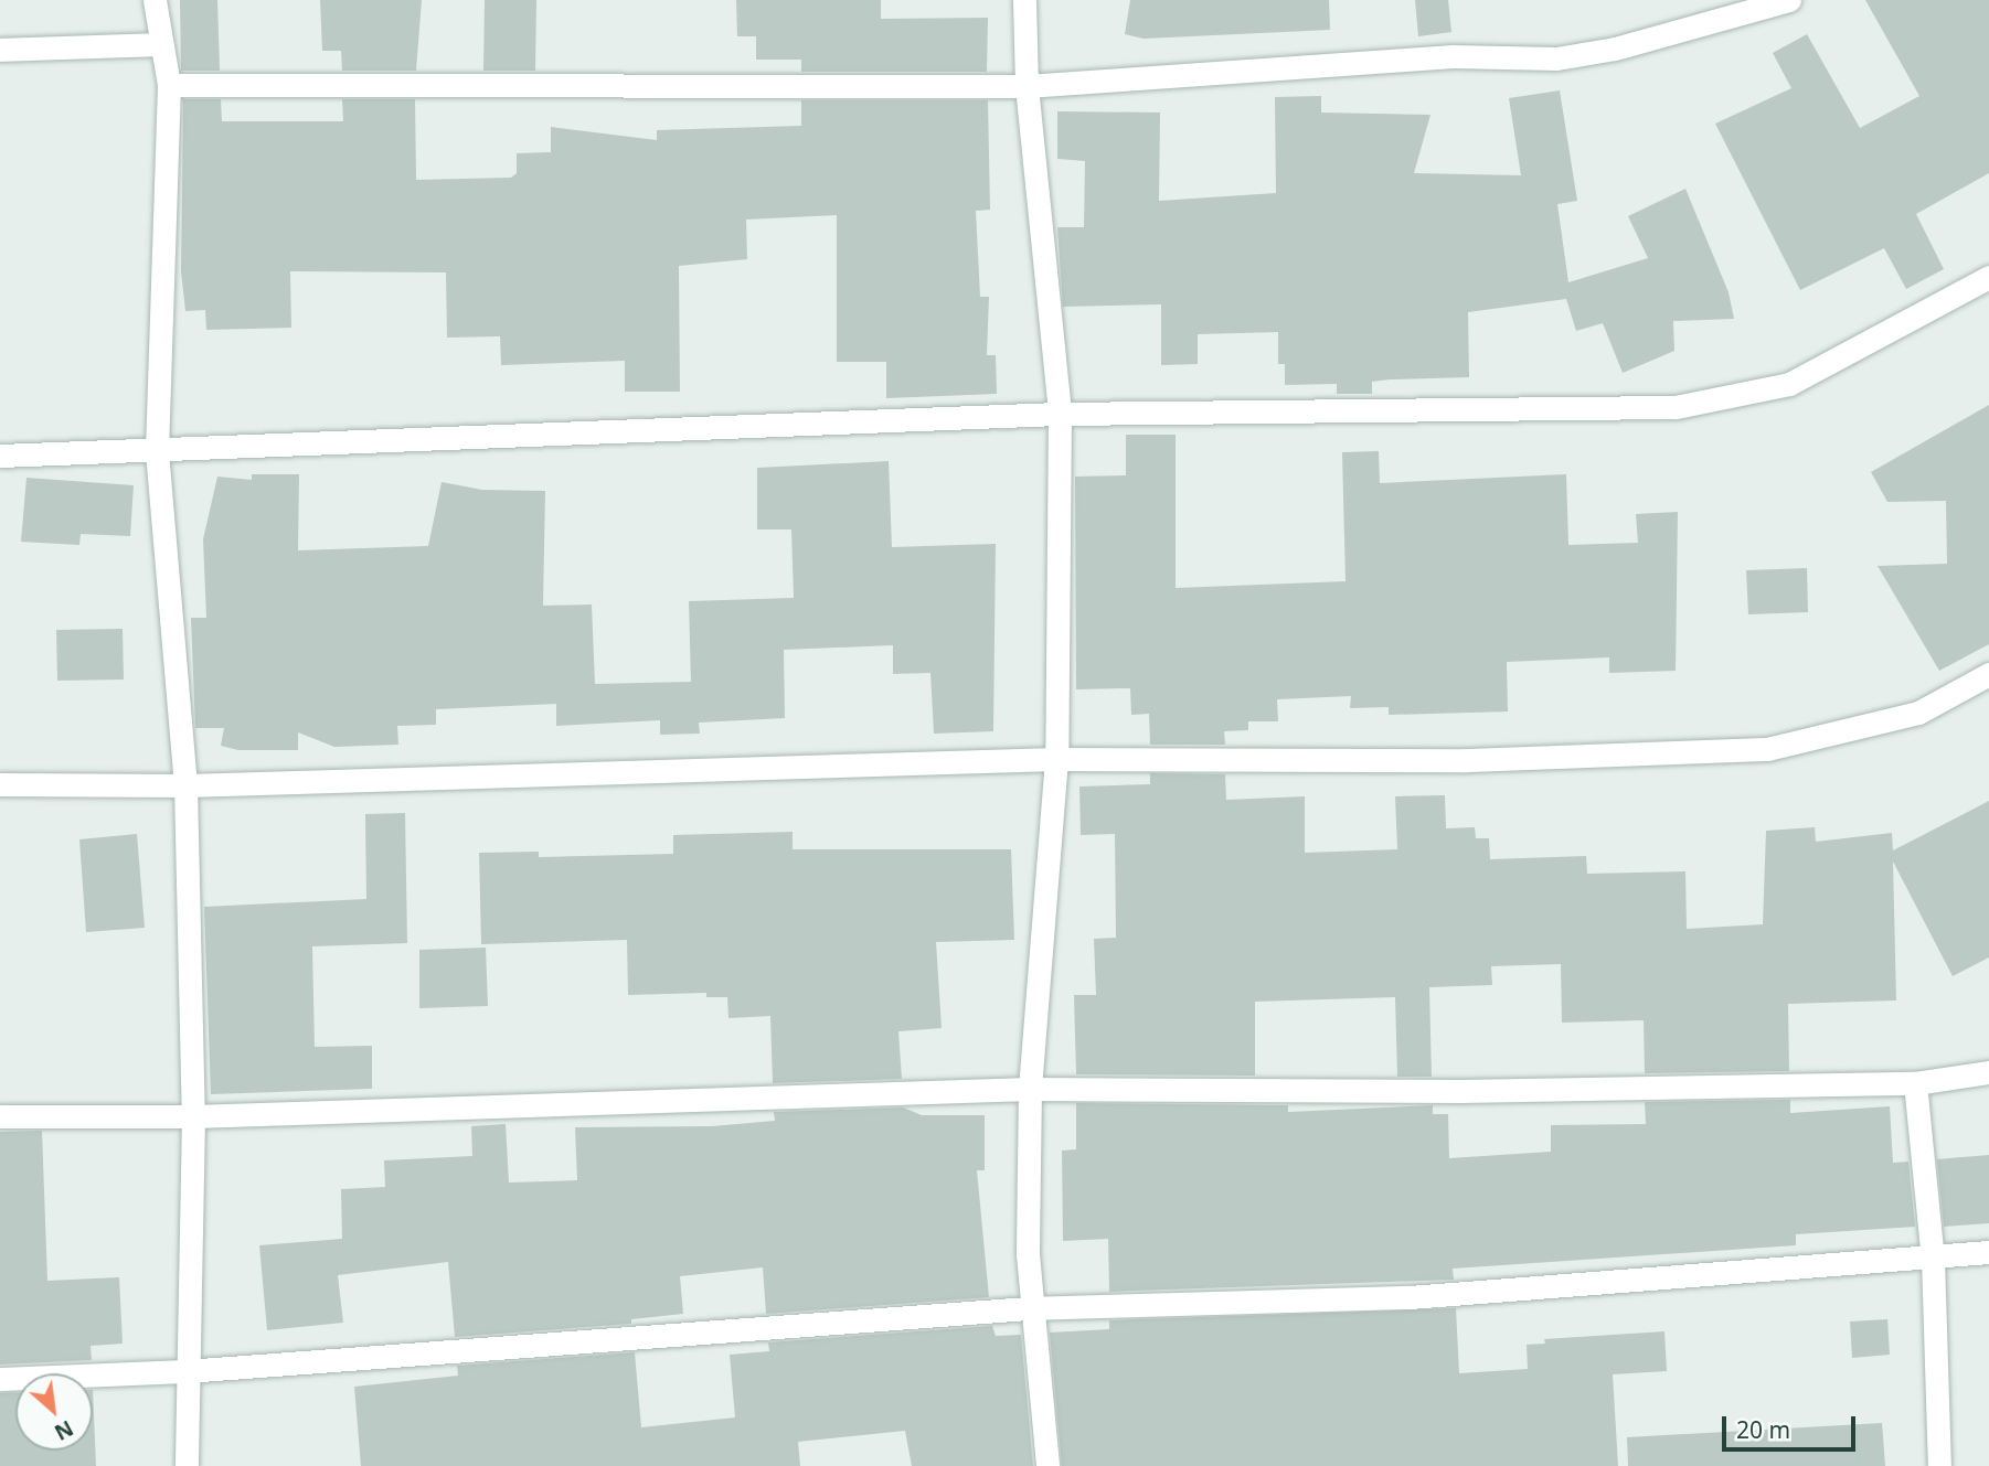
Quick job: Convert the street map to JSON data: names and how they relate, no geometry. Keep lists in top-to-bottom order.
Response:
{
  "scale_bar": "20 m",
  "north": "bottom right"
}
